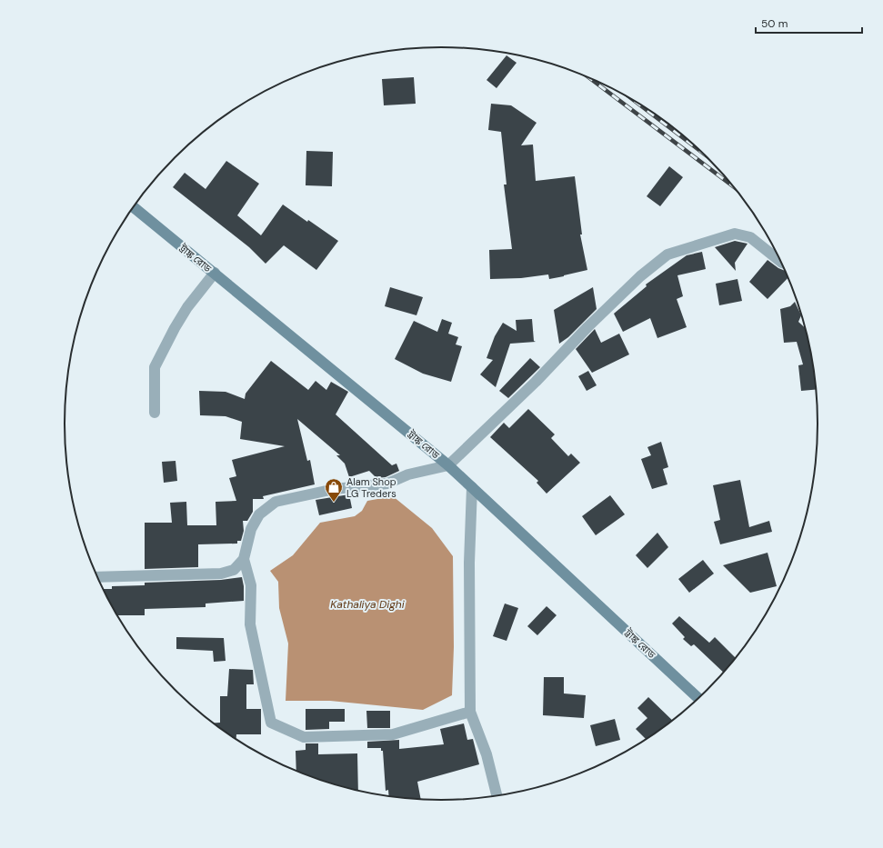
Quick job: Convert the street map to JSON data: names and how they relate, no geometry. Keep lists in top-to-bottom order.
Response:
{
  "streets": {
    "main road": ["ট্রাঙ্ক রোড"]
  },
  "water": ["Kathaliya Dighi"],
  "places": {
    "shop": ["Alam Shop LG Treders"]
  },
  "scale_bar": "50 m"
}
